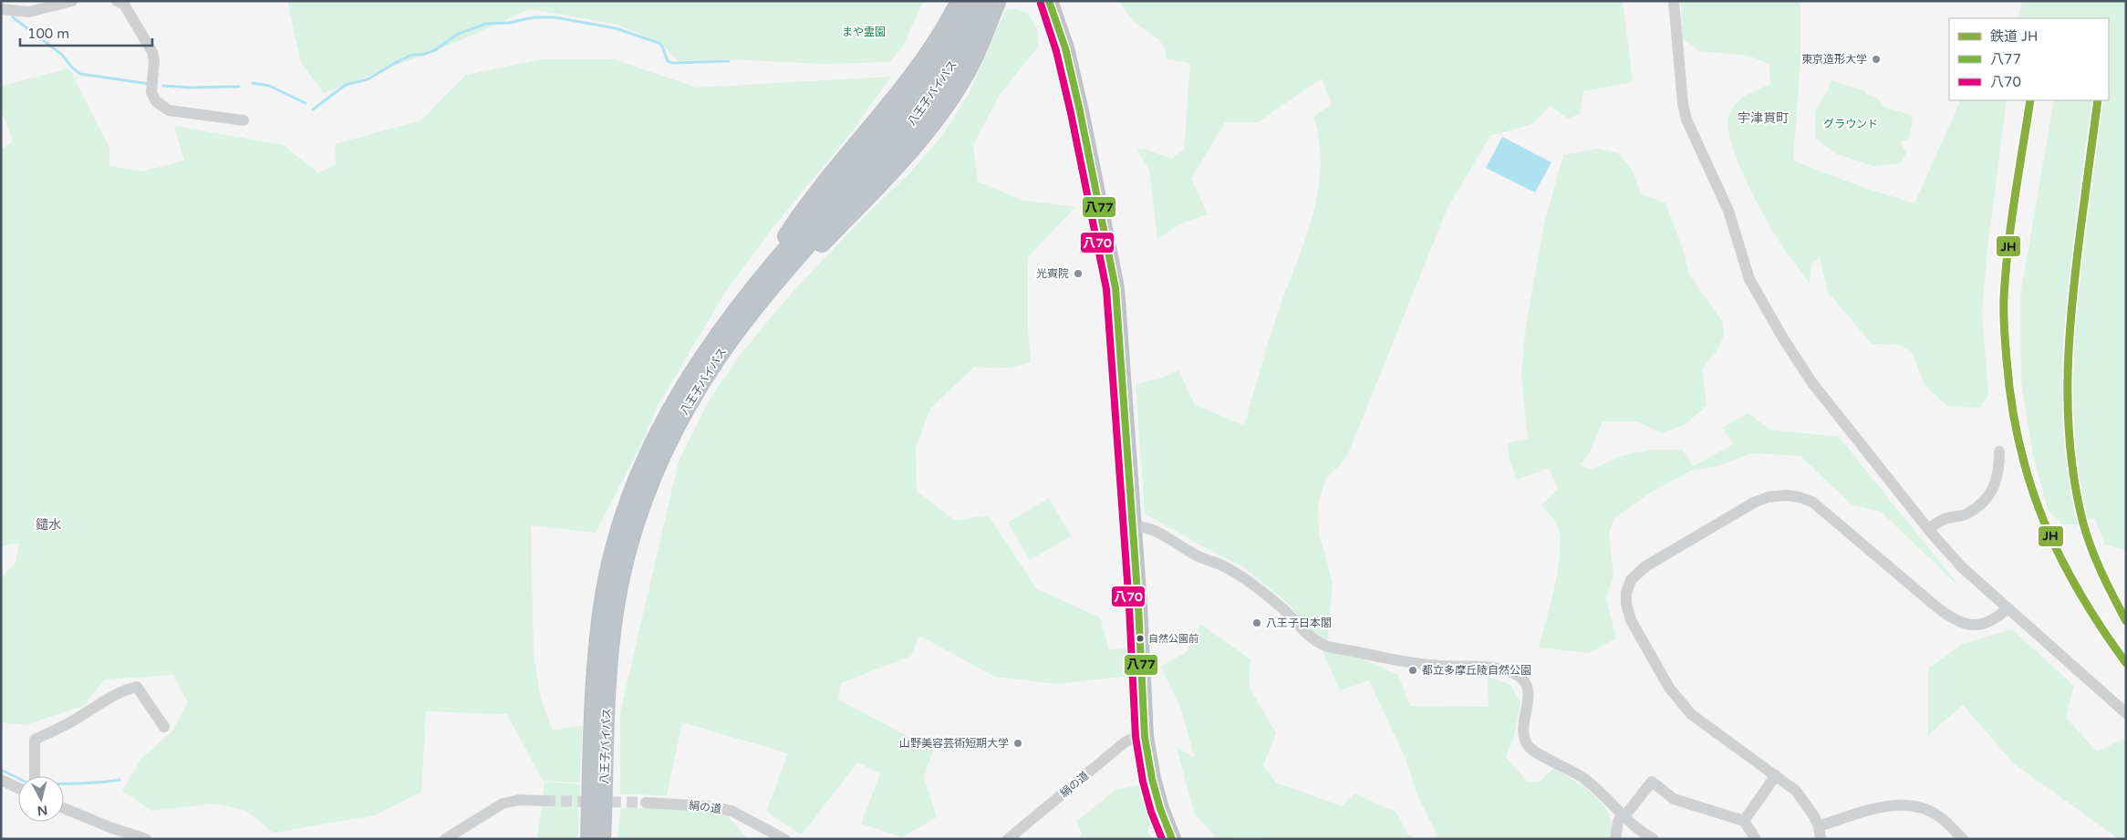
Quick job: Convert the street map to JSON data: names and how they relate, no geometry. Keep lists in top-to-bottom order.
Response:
{
  "streets": {
    "highway": ["八王子バイパス"],
    "street": ["絹の道"]
  },
  "districts": ["宇津貫町", "鑓水"],
  "parks": ["まや霊園", "グラウンド"],
  "places": [
    "東京造形大学",
    "光賓院",
    "八王子日本閣",
    "自然公園前",
    "都立多摩丘陵自然公園",
    "山野美容芸術短期大学"
  ],
  "lines": ["transit line 八77", "transit line 八70", "rail line JH"],
  "legend": ["鉄道 JH", "八77", "八70"],
  "scale_bar": "100 m",
  "north": "bottom"
}
